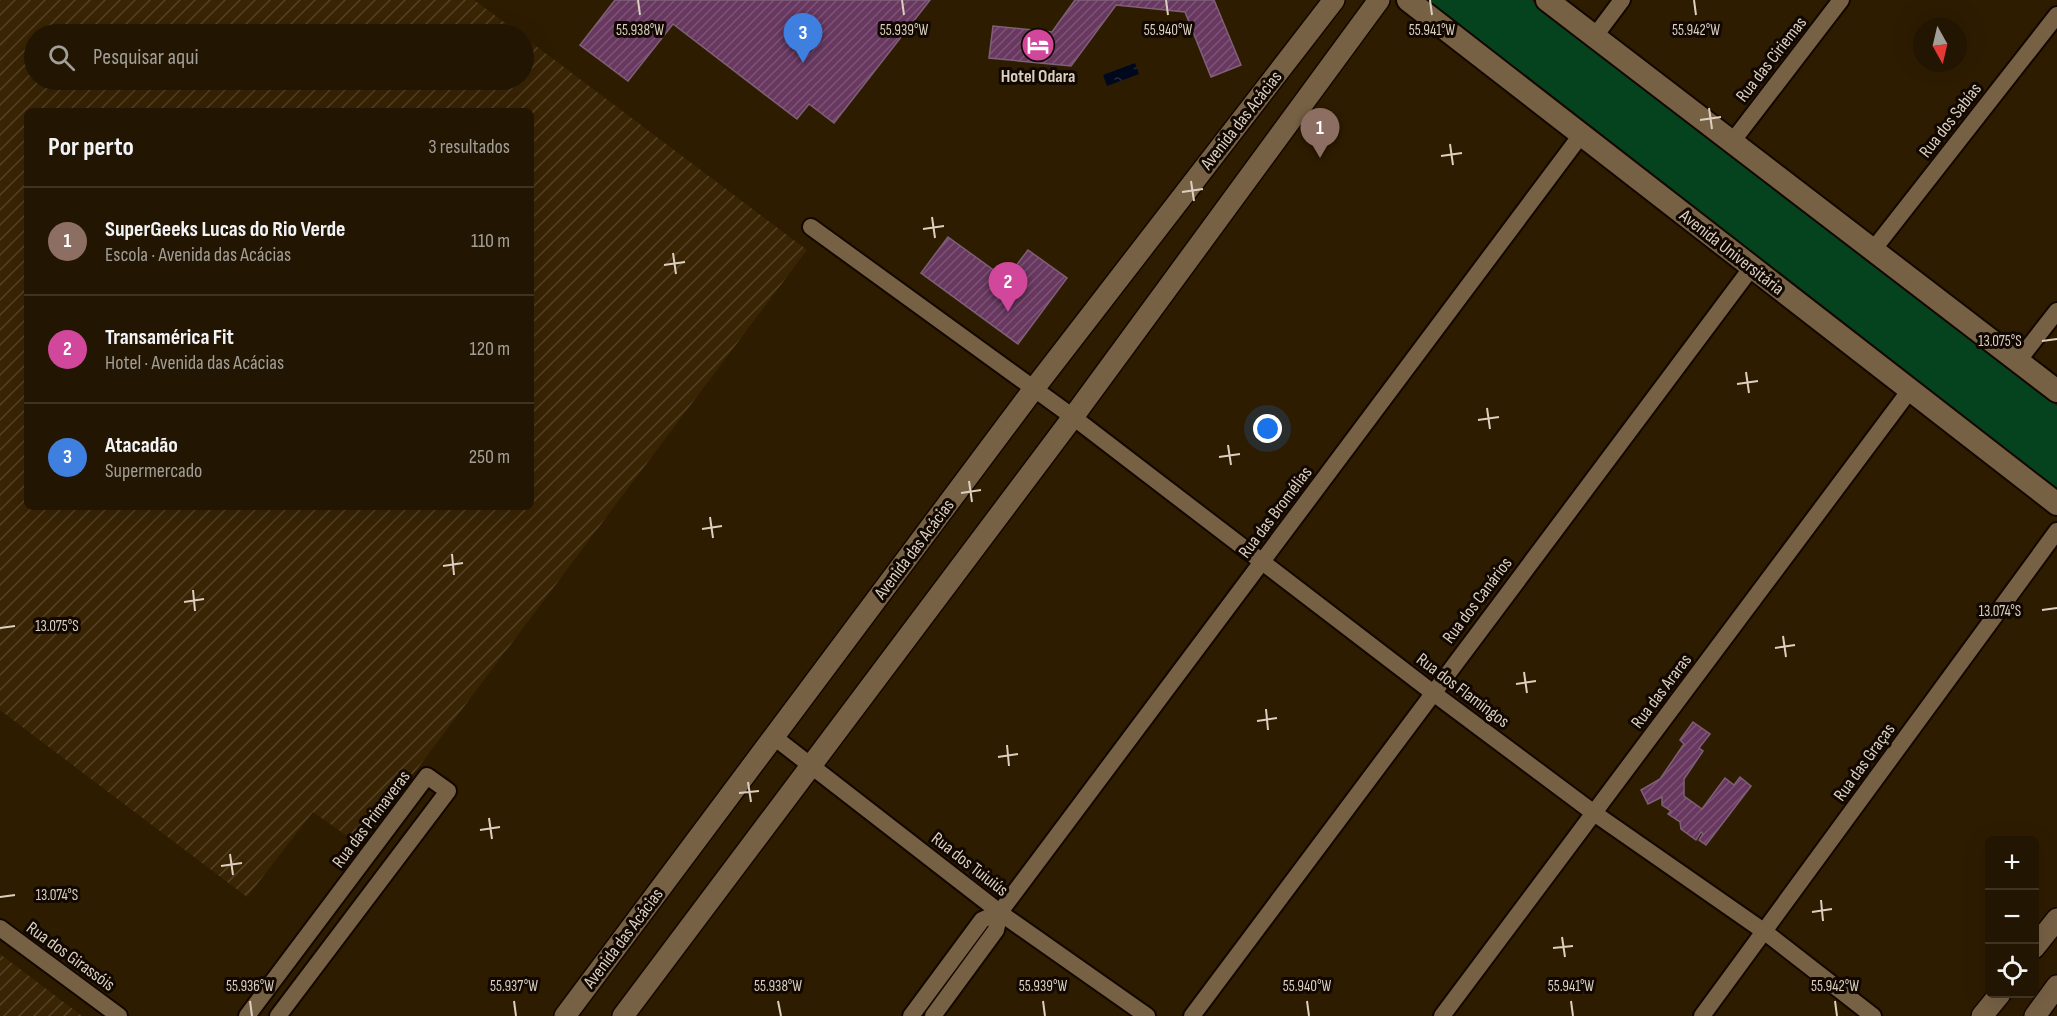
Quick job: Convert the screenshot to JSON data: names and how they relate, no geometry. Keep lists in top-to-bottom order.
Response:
{
  "streets": {
    "main road": ["Avenida Universitária"],
    "street": [
      "Rua das Ciriemas",
      "Avenida das Acácias",
      "Rua dos Sabías",
      "Rua das Bromélias",
      "Rua dos Canários",
      "Rua dos Flamingos",
      "Rua das Araras",
      "Rua das Graças",
      "Rua das Primaveras",
      "Rua dos Tuiuiús",
      "Rua dos Girassóis"
    ]
  },
  "crossings": [
    ["Avenida das Acácias", "Rua dos Flamingos"],
    ["Avenida das Acácias", "Rua dos Tuiuiús"],
    ["Avenida Universitária", "Rua das Bromélias"],
    ["Avenida Universitária", "Rua dos Canários"],
    ["Avenida Universitária", "Rua das Araras"],
    ["Rua das Bromélias", "Rua dos Flamingos"],
    ["Rua das Bromélias", "Rua dos Tuiuiús"],
    ["Rua dos Canários", "Rua dos Flamingos"],
    ["Rua dos Flamingos", "Rua das Araras"],
    ["Rua dos Flamingos", "Rua das Graças"]
  ],
  "places": {
    "hotel": ["Hotel Odara"]
  },
  "north": "bottom",
  "page": {
    "pins": ["3", "1", "2"],
    "search": "Pesquisar aqui",
    "heading": ["Por perto", "3 resultados"],
    "list": [
      {
        "mark": "1",
        "name": "SuperGeeks Lucas do Rio Verde",
        "note": "Escola · Avenida das Acácias",
        "value": "110 m"
      },
      {
        "mark": "2",
        "name": "Transamérica Fit",
        "note": "Hotel · Avenida das Acácias",
        "value": "120 m"
      },
      {
        "mark": "3",
        "name": "Atacadão",
        "note": "Supermercado",
        "value": "250 m"
      }
    ],
    "map_buttons": ["+", "−"]
  },
  "coordinates": [
    "55.938°W",
    "55.939°W",
    "55.940°W",
    "55.941°W",
    "55.942°W",
    "13.075°S",
    "13.074°S",
    "55.936°W",
    "55.937°W"
  ]
}
